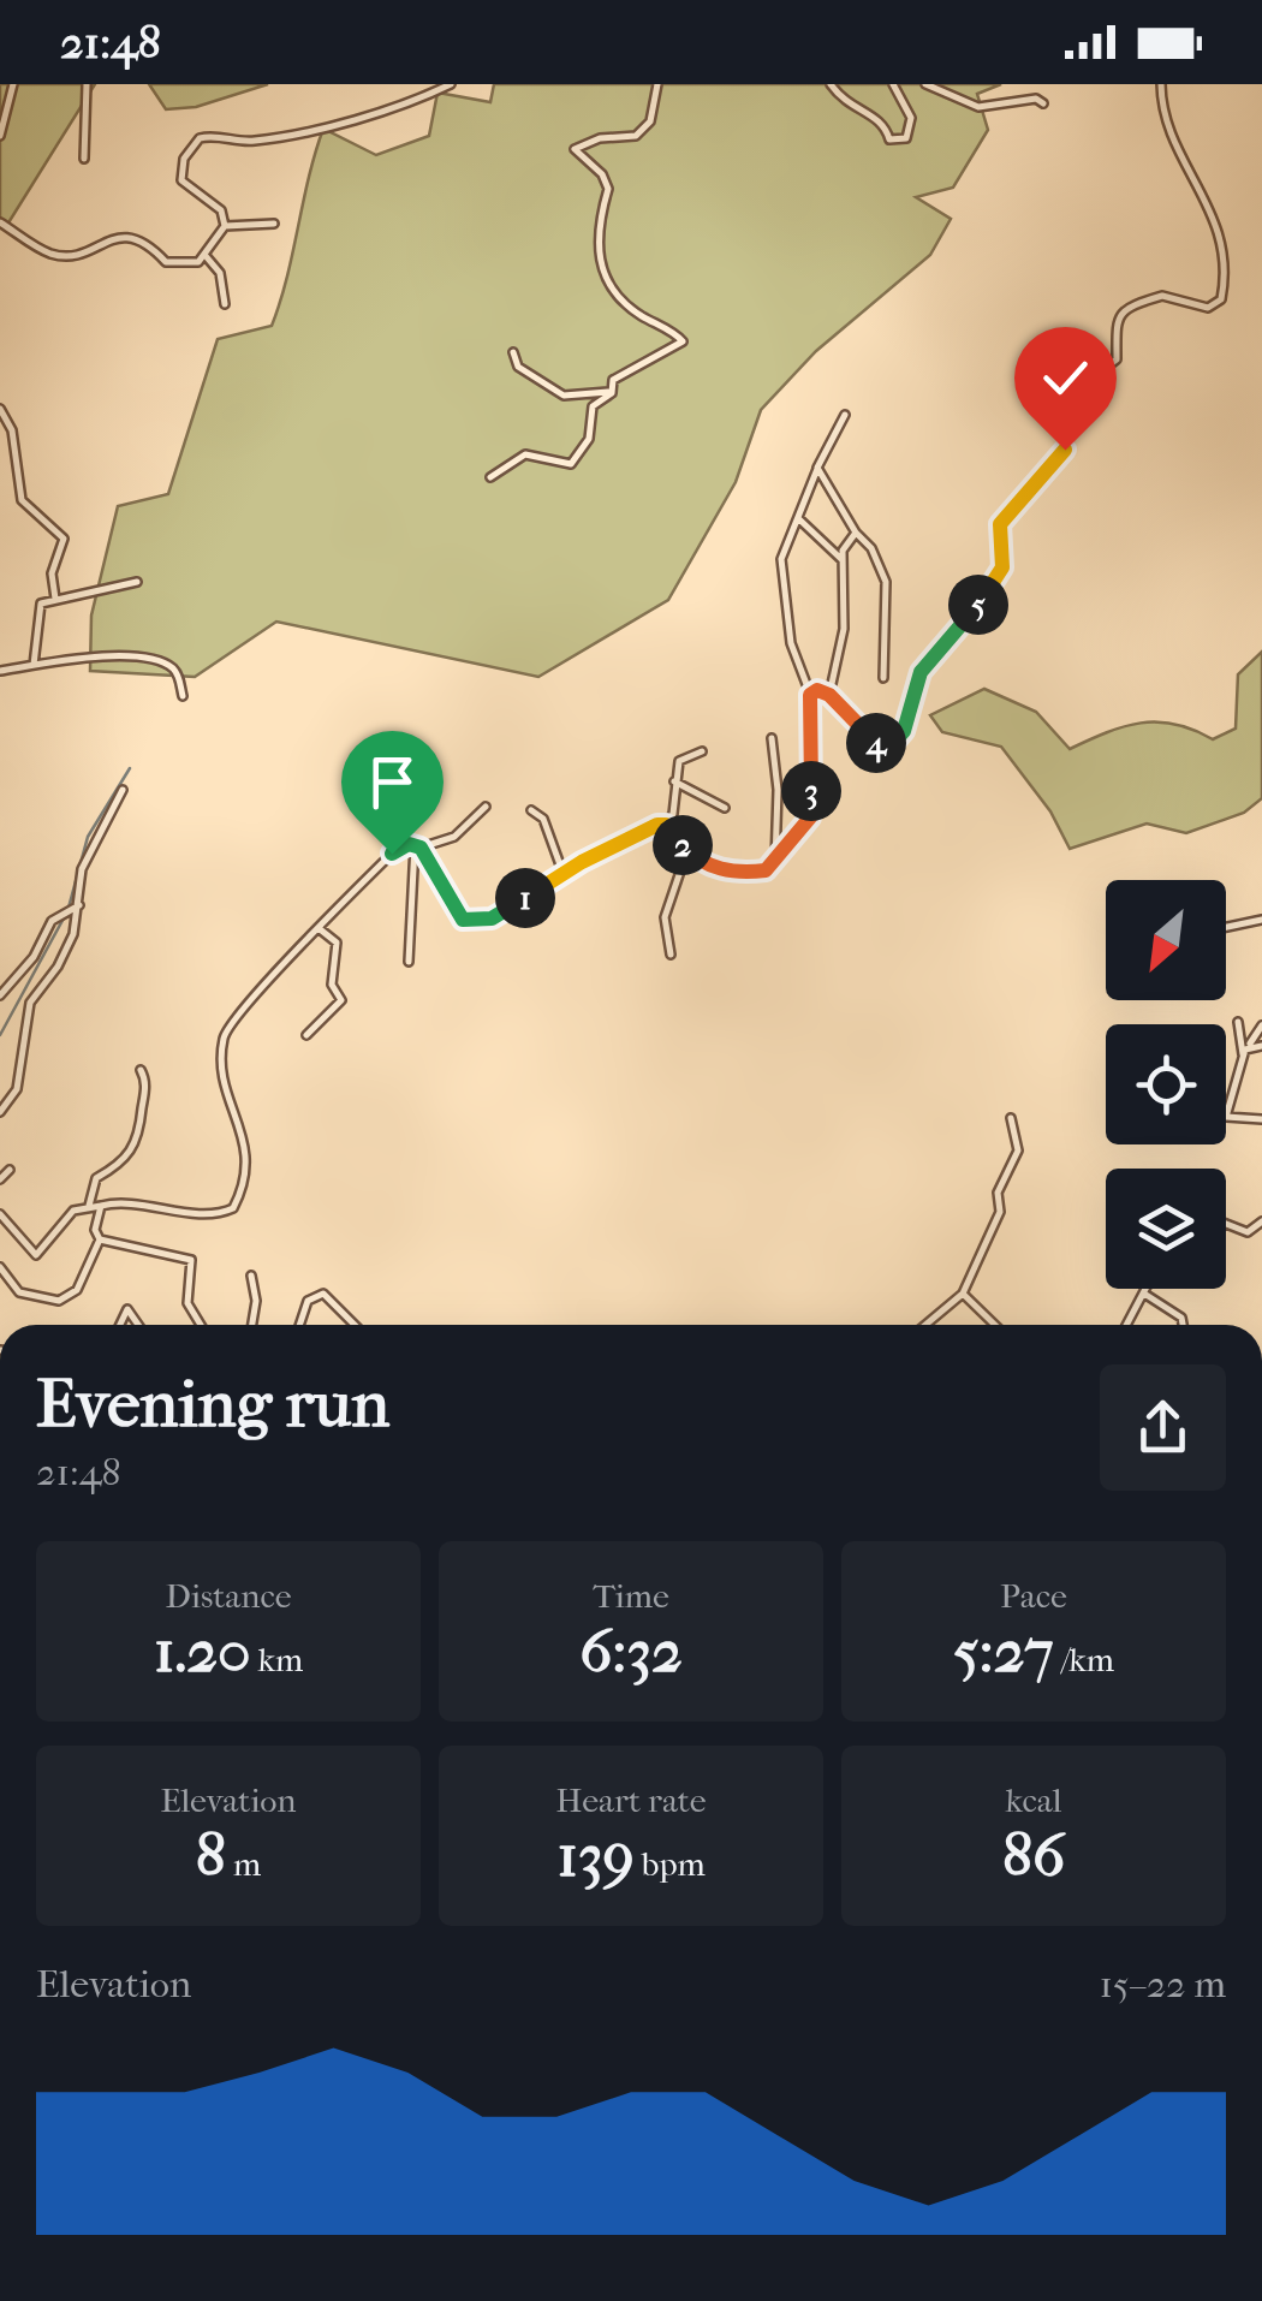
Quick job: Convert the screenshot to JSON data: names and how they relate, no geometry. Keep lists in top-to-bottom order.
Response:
{
  "north": "bottom left",
  "page": {
    "status": "21:48",
    "pins": [
      "5",
      "4",
      "3",
      "2",
      "1"
    ],
    "heading": ["Evening run", "21:48"],
    "stats": [
      ["Distance", "1.20 km"],
      ["Time", "6:32"],
      ["Pace", "5:27 /km"],
      ["Elevation", "8 m"],
      ["Heart rate", "139 bpm"],
      ["kcal", "86"]
    ],
    "chart": ["Elevation", "15–22 m"]
  }
}
